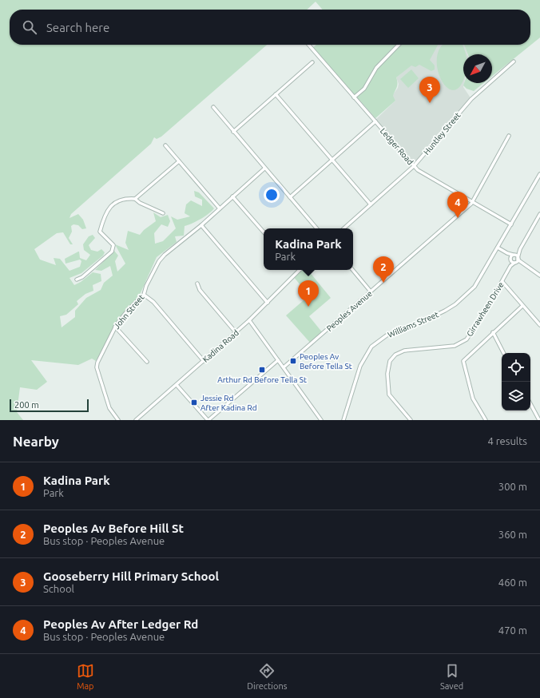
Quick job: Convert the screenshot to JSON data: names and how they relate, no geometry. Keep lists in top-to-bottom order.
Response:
{
  "streets": {
    "street": [
      "Huntley Street",
      "Ledger Road",
      "Girrawheen Drive",
      "Peoples Avenue",
      "John Street",
      "Williams Street",
      "Kadina Road"
    ]
  },
  "crossings": [
    ["Huntley Street", "Ledger Road"],
    ["Ledger Road", "Peoples Avenue"],
    ["Ledger Road", "Williams Street"]
  ],
  "places": {
    "transit": ["Peoples Av Before Tella St", "Arthur Rd Before Tella St", "Jessie Rd After Kadina Rd"]
  },
  "scale_bar": "200 m",
  "north": "bottom left",
  "page": {
    "search": "Search here",
    "pins": [
      "3",
      "4",
      "2",
      "1"
    ],
    "popup": ["Kadina Park", "Park"],
    "scale": "200 m",
    "heading": ["Nearby", "4 results"],
    "list": [
      {
        "mark": "1",
        "name": "Kadina Park",
        "note": "Park",
        "value": "300 m"
      },
      {
        "mark": "2",
        "name": "Peoples Av Before Hill St",
        "note": "Bus stop · Peoples Avenue",
        "value": "360 m"
      },
      {
        "mark": "3",
        "name": "Gooseberry Hill Primary School",
        "note": "School",
        "value": "460 m"
      },
      {
        "mark": "4",
        "name": "Peoples Av After Ledger Rd",
        "note": "Bus stop · Peoples Avenue",
        "value": "470 m"
      }
    ],
    "nav": ["Map", "Directions", "Saved"]
  }
}
